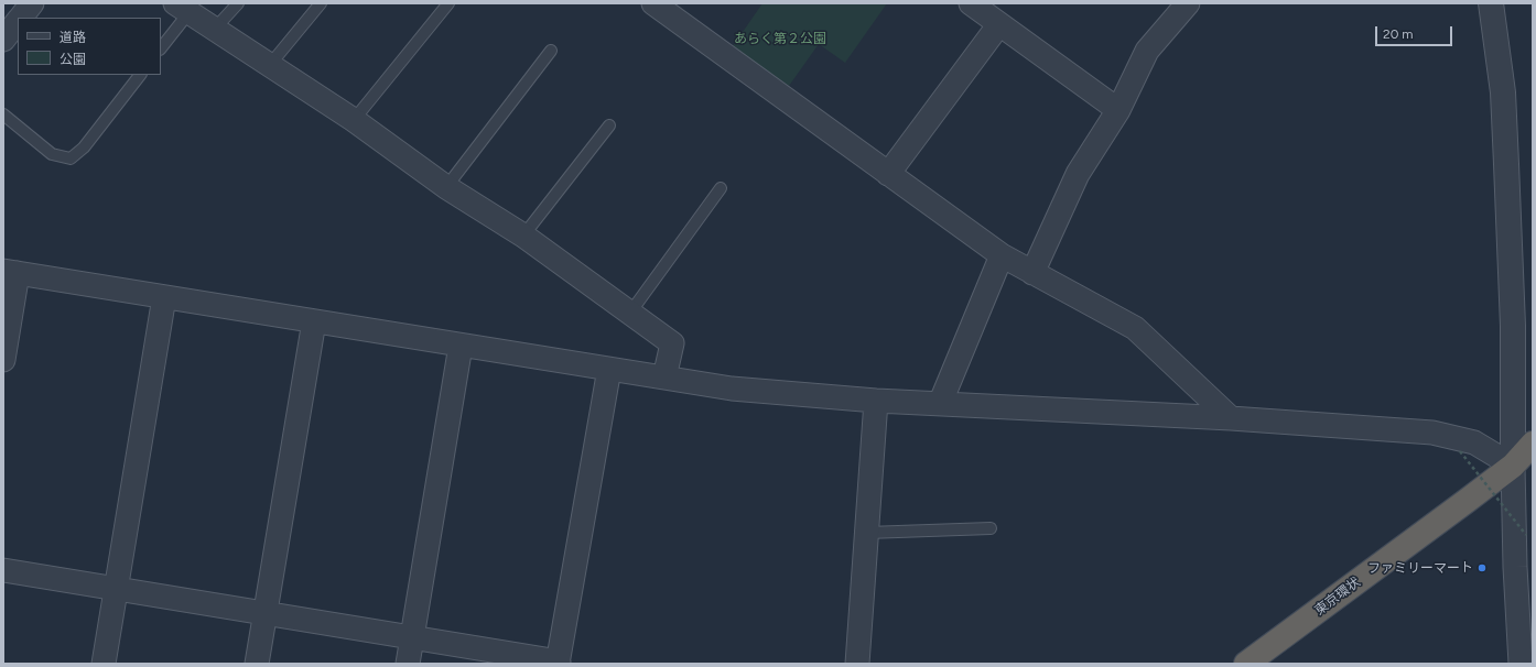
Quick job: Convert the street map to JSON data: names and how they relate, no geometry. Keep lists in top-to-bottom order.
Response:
{
  "streets": {
    "highway": ["東京環状"]
  },
  "parks": ["あらく第２公園"],
  "places": ["ファミリーマート"],
  "legend": ["道路", "公園"],
  "scale_bar": "20 m"
}
